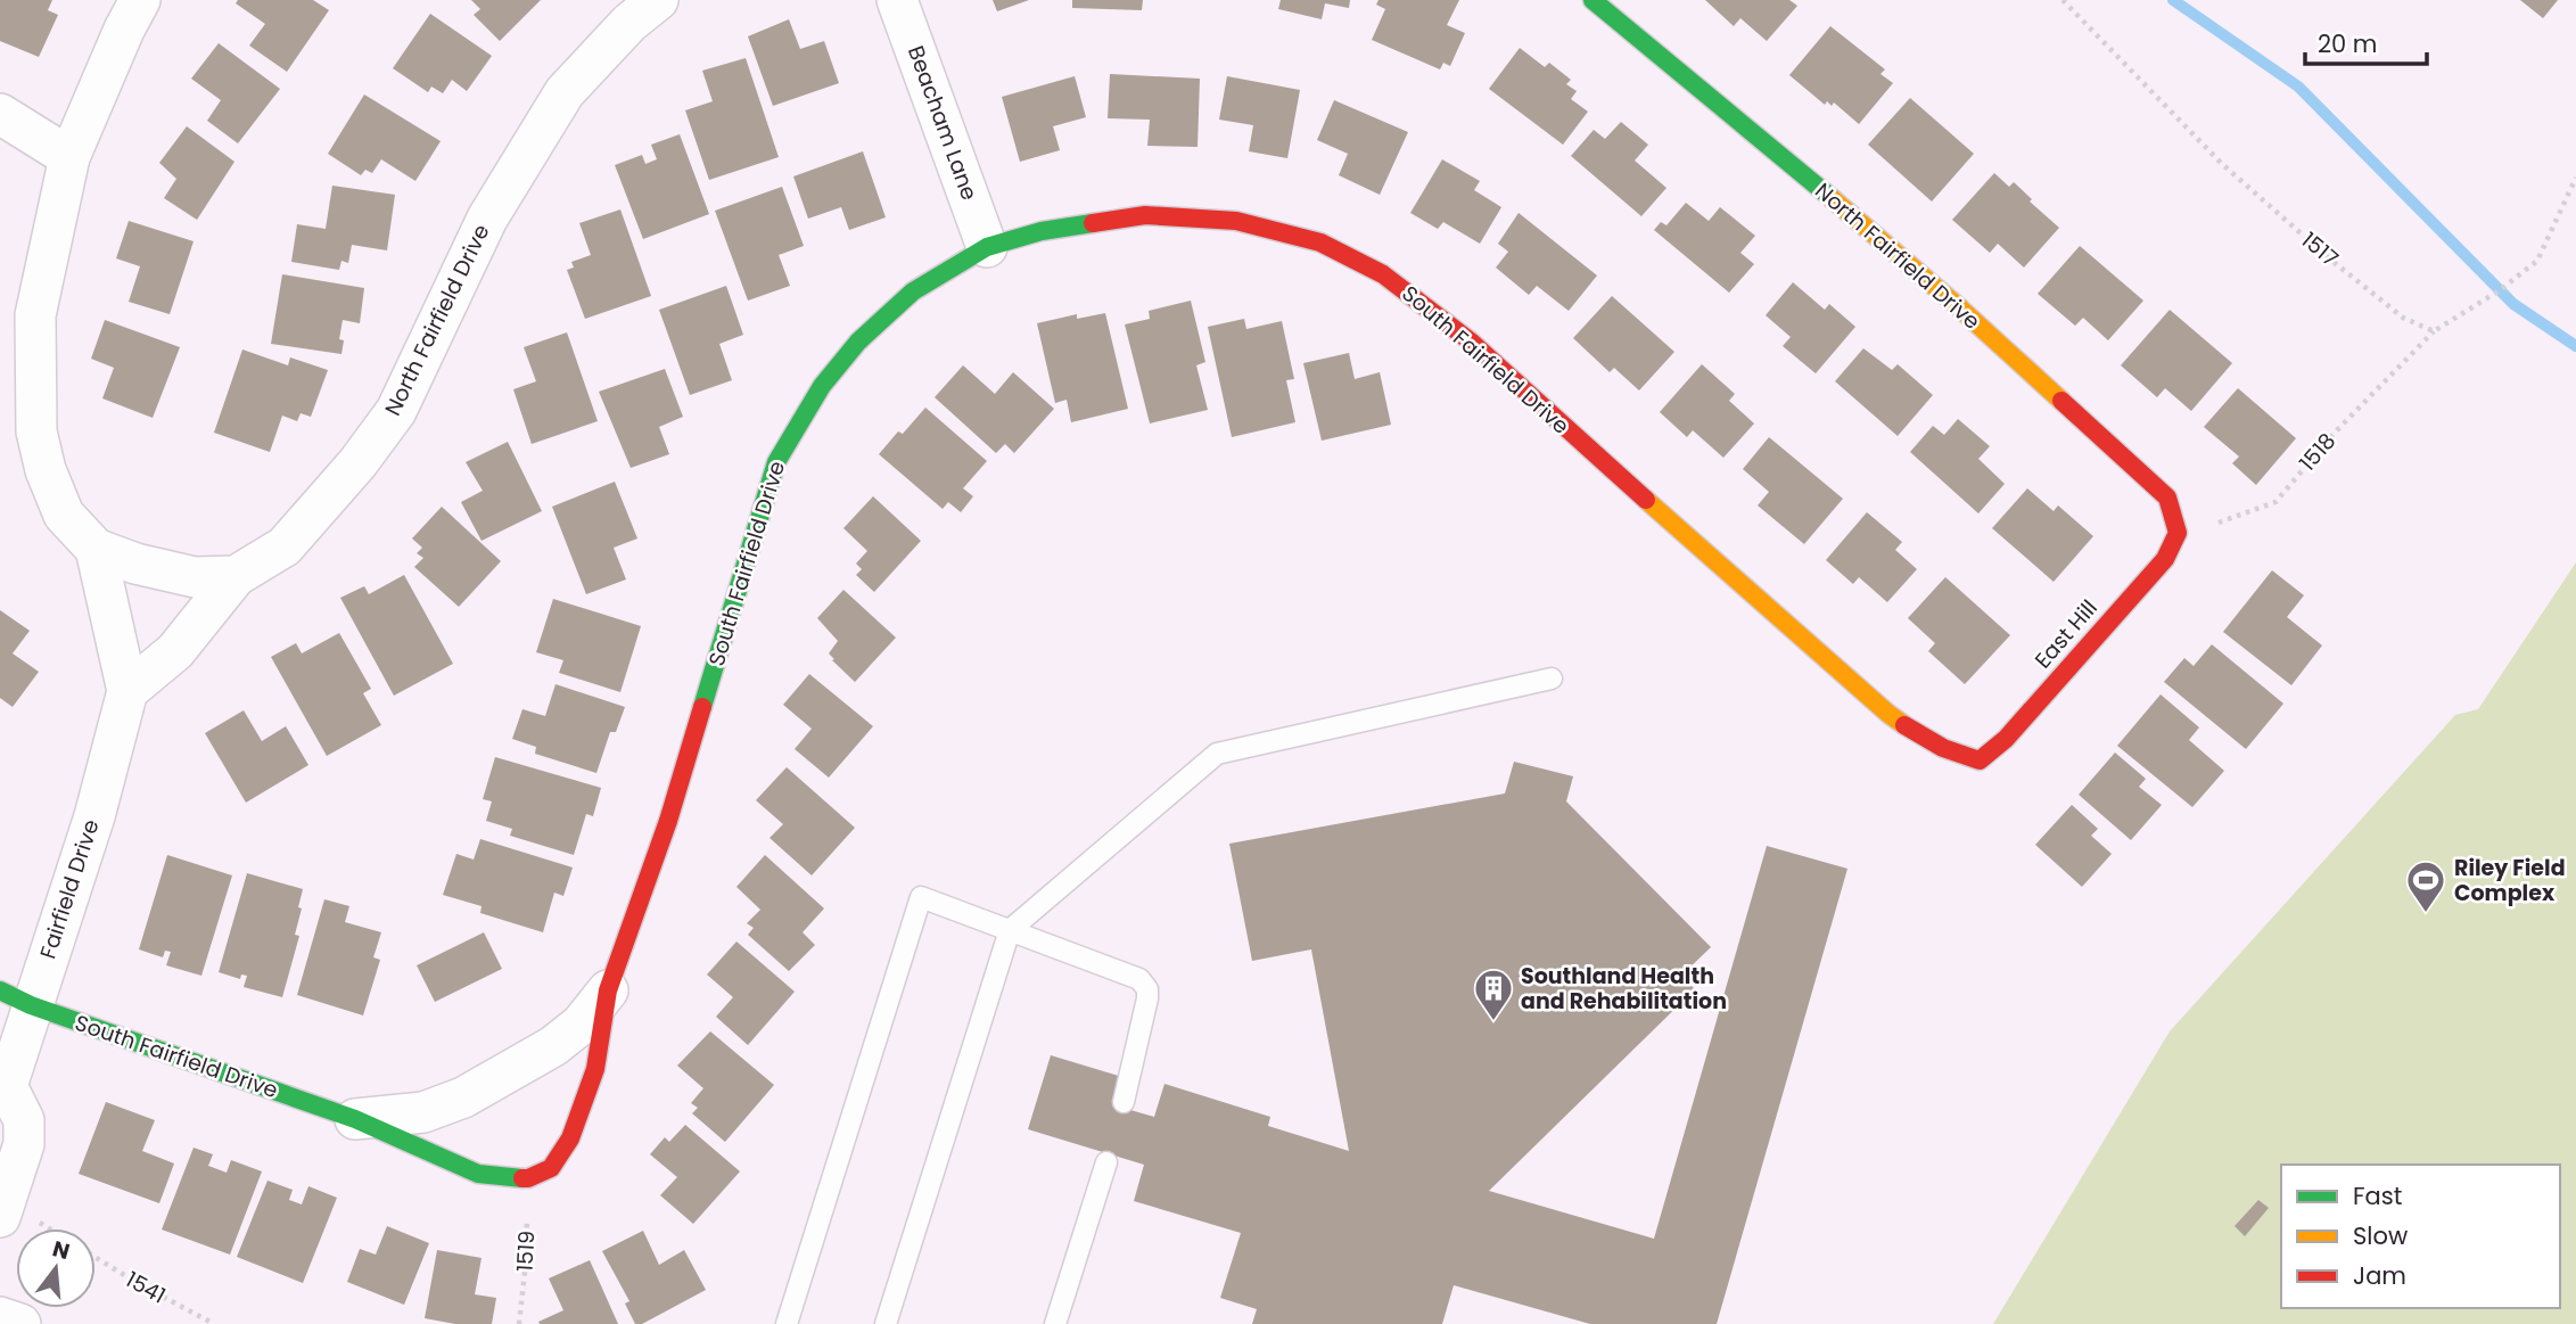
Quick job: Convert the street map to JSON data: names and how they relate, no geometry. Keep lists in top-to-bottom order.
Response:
{
  "streets": {
    "street": [
      "Beacham Lane",
      "North Fairfield Drive",
      "South Fairfield Drive",
      "East Hill",
      "Fairfield Drive"
    ],
    "path": [
      "1517",
      "1518",
      "1519",
      "1541"
    ]
  },
  "crossings": [
    ["Beacham Lane", "South Fairfield Drive"],
    ["1517", "1518"],
    ["North Fairfield Drive", "1518"],
    ["North Fairfield Drive", "East Hill"],
    ["North Fairfield Drive", "Fairfield Drive"],
    ["South Fairfield Drive", "East Hill"],
    ["South Fairfield Drive", "Fairfield Drive"],
    ["South Fairfield Drive", "1519"],
    ["1518", "East Hill"]
  ],
  "places": {
    "sports": ["Riley Field Complex"],
    "building": ["Southland Health and Rehabilitation"]
  },
  "legend": ["Fast", "Slow", "Jam"],
  "scale_bar": "20 m",
  "north": "top"
}
